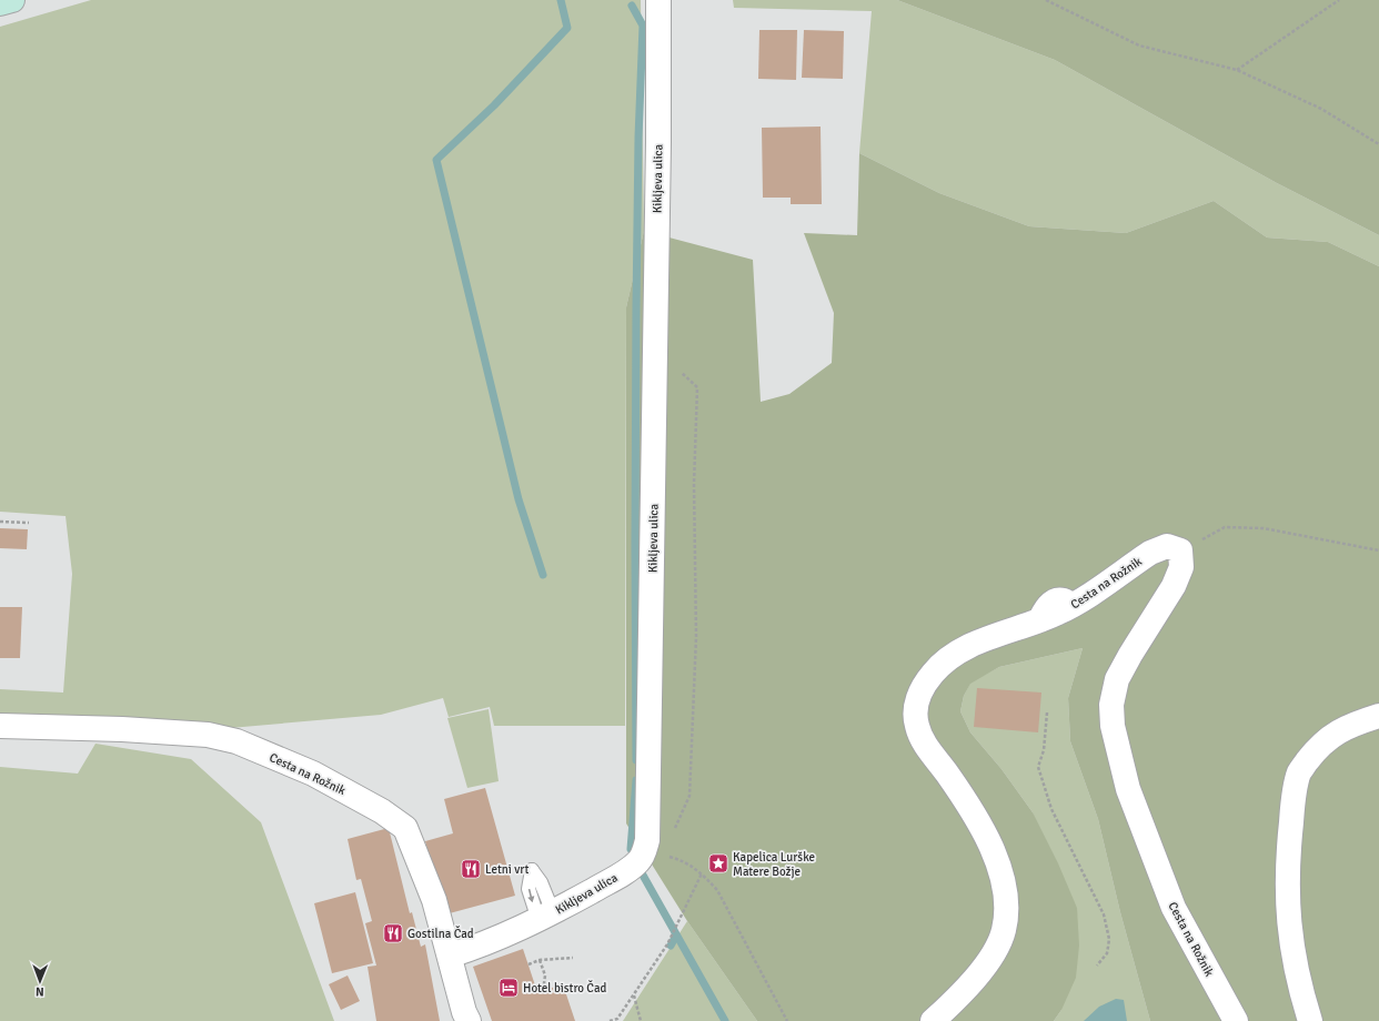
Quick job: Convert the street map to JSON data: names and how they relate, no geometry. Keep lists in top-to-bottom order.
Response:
{
  "streets": {
    "street": ["Kikljeva ulica", "Cesta na Rožnik"]
  },
  "crossings": [
    ["Kikljeva ulica", "Cesta na Rožnik"]
  ],
  "places": {
    "place": ["Kapelica Lurške Matere Božje"],
    "restaurant": ["Letni vrt", "Gostilna Čad"],
    "hotel": ["Hotel bistro Čad"]
  },
  "north": "bottom"
}
